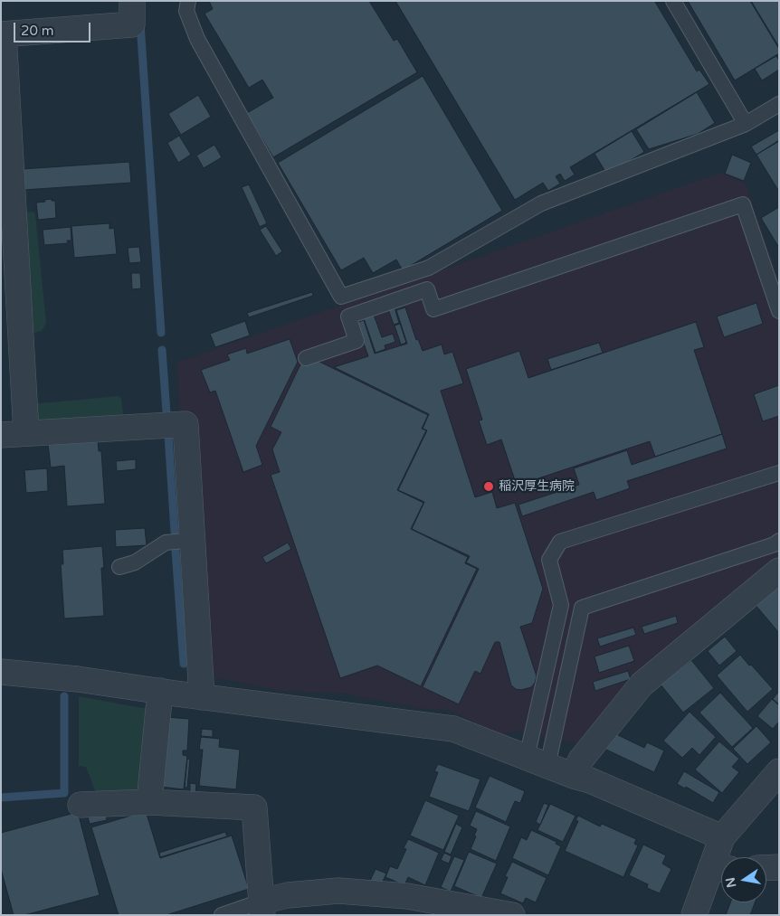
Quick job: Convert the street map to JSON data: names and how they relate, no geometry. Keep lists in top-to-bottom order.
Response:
{
  "places": ["稲沢厚生病院"],
  "scale_bar": "20 m",
  "north": "left"
}
